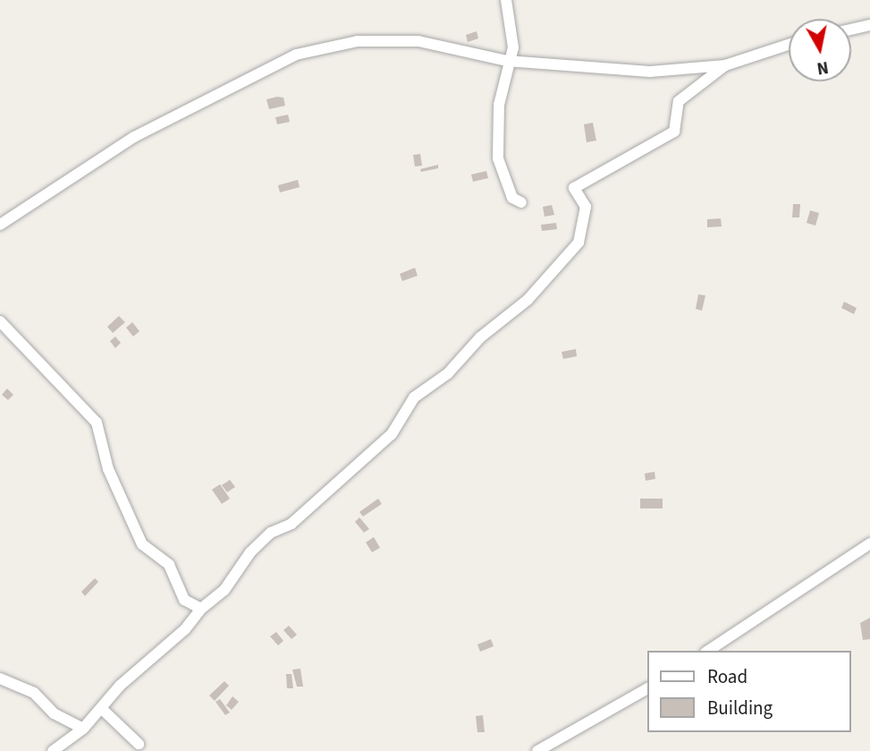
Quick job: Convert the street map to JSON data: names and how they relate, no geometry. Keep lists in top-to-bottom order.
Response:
{
  "legend": ["Road", "Building"],
  "north": "bottom"
}
